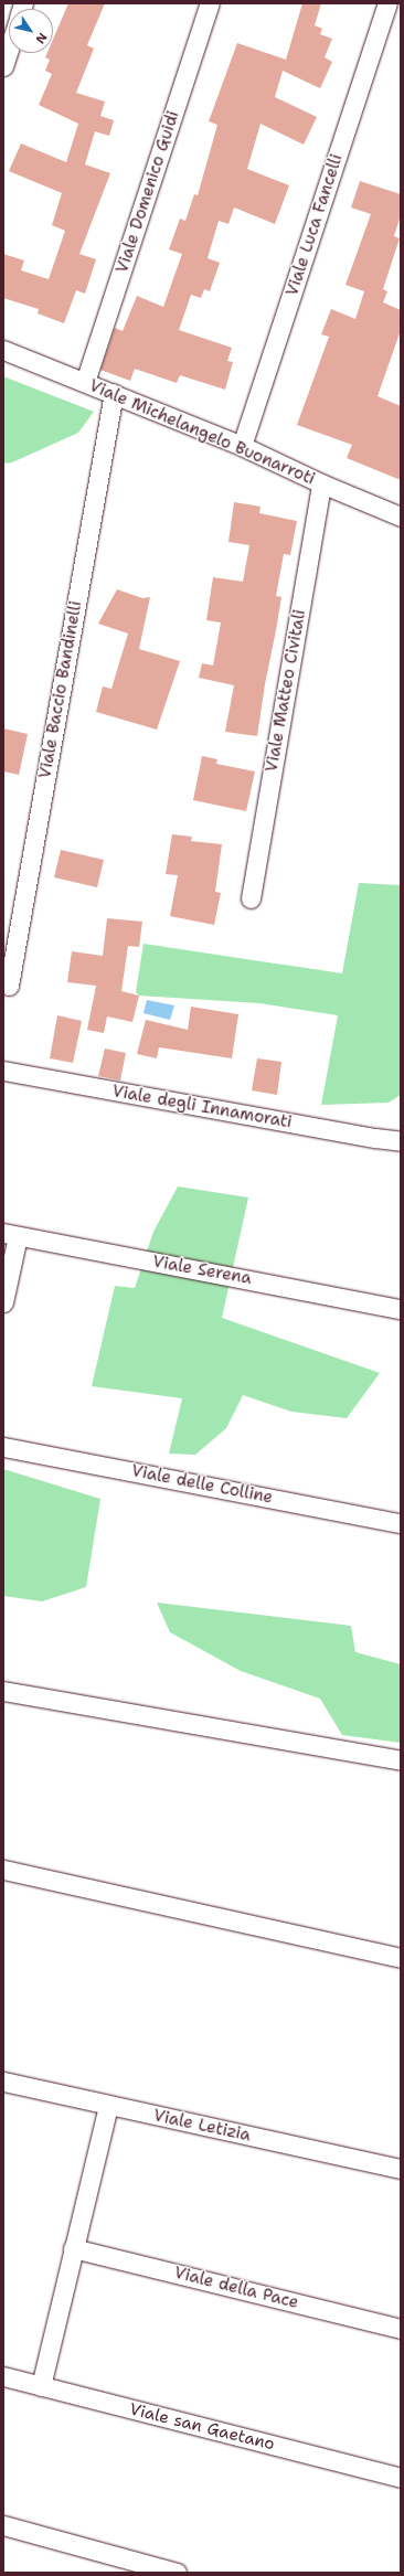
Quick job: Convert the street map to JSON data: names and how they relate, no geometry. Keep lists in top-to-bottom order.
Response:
{
  "streets": {
    "street": [
      "Viale Domenico Guidi",
      "Viale Luca Fancelli",
      "Viale Michelangelo Buonarroti",
      "Viale Baccio Bandinelli",
      "Viale Matteo Civitali",
      "Viale degli Innamorati",
      "Viale Serena",
      "Viale delle Colline",
      "Viale Letizia",
      "Viale della Pace",
      "Viale san Gaetano"
    ]
  },
  "crossings": [
    ["Viale Domenico Guidi", "Viale Michelangelo Buonarroti"],
    ["Viale Luca Fancelli", "Viale Michelangelo Buonarroti"],
    ["Viale Michelangelo Buonarroti", "Viale Baccio Bandinelli"],
    ["Viale Michelangelo Buonarroti", "Viale Matteo Civitali"]
  ],
  "north": "bottom right"
}
